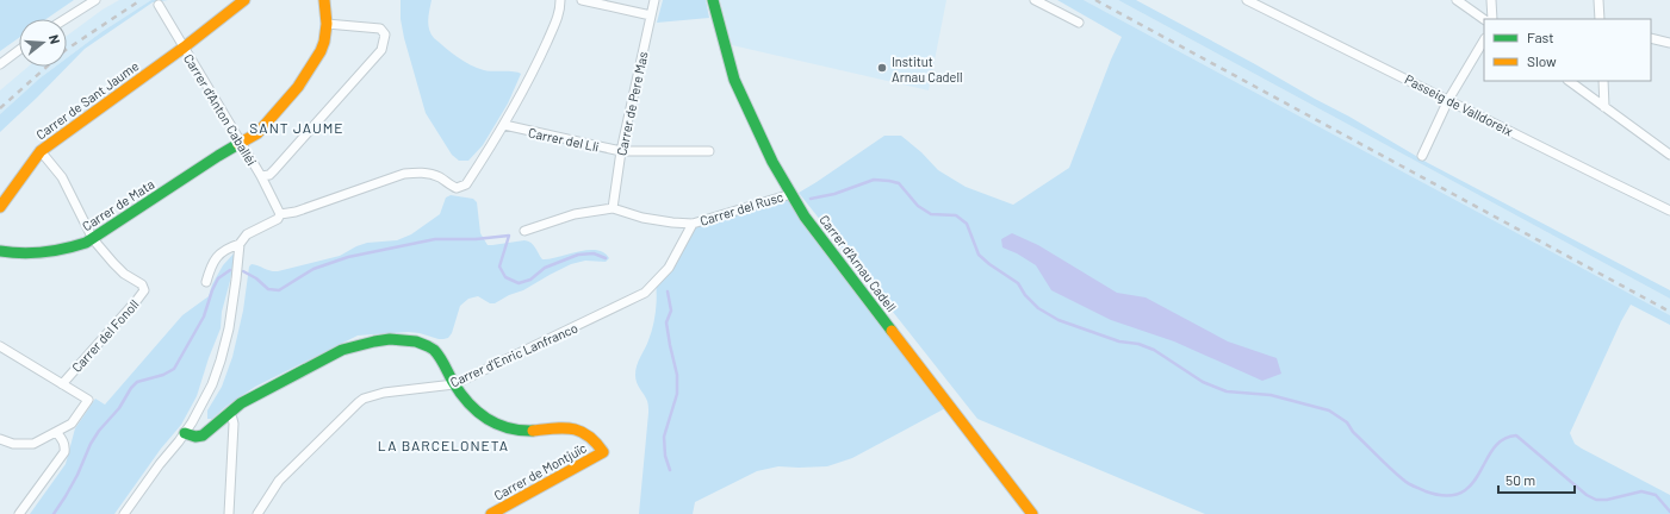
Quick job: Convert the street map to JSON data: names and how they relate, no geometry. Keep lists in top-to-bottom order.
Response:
{
  "streets": {
    "street": [
      "Carrer de Sant Jaume",
      "Carrer de Pere Mas",
      "Passeig de Valldoreix",
      "Carrer d'Anton Caballéi",
      "Carrer del Lli",
      "Carrer de Mata",
      "Carrer del Rusc",
      "Carrer d'Arnau Cadell",
      "Carrer del Fonoll",
      "Carrer d'Enric Lanfranco",
      "Carrer de Montjuïc"
    ]
  },
  "crossings": [
    ["Carrer de Sant Jaume", "Carrer d'Anton Caballéi"],
    ["Carrer de Sant Jaume", "Carrer del Fonoll"],
    ["Carrer de Pere Mas", "Carrer del Lli"],
    ["Carrer de Pere Mas", "Carrer del Rusc"],
    ["Carrer d'Anton Caballéi", "Carrer de Mata"],
    ["Carrer de Mata", "Carrer del Fonoll"],
    ["Carrer del Rusc", "Carrer d'Arnau Cadell"],
    ["Carrer del Rusc", "Carrer d'Enric Lanfranco"],
    ["Carrer d'Enric Lanfranco", "Carrer de Montjuïc"]
  ],
  "districts": ["SANT JAUME", "LA BARCELONETA"],
  "places": ["Institut Arnau Cadell"],
  "legend": ["Fast", "Slow"],
  "scale_bar": "50 m",
  "north": "right"
}
